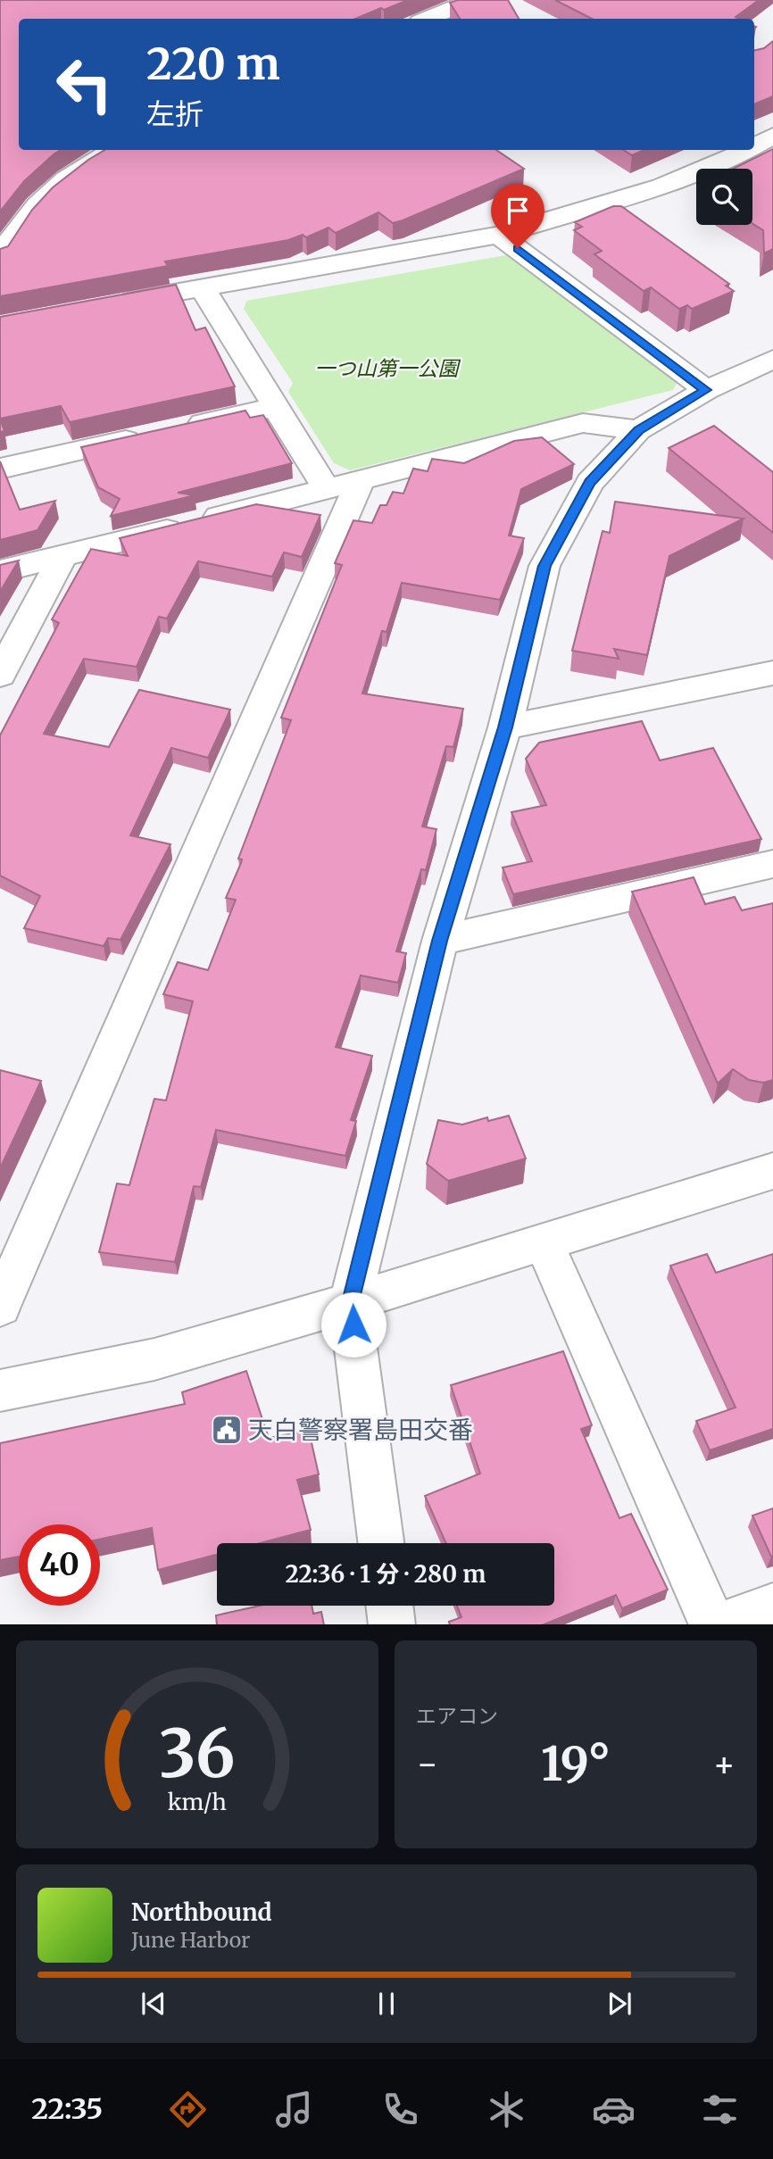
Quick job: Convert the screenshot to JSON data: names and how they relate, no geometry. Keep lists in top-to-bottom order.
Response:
{
  "parks": ["一つ山第一公園"],
  "places": {
    "public building": ["天白警察署島田交番"]
  },
  "page": {
    "turn": ["220 m", "左折"],
    "limit": "40",
    "trip": "22:36 · 1 分 · 280 m",
    "tile": "エアコン",
    "heat": ["−", "19°", "+"],
    "song": ["Northbound", "June Harbor"],
    "tabs": "22:35",
    "gauge": ["36", "km/h"]
  }
}
